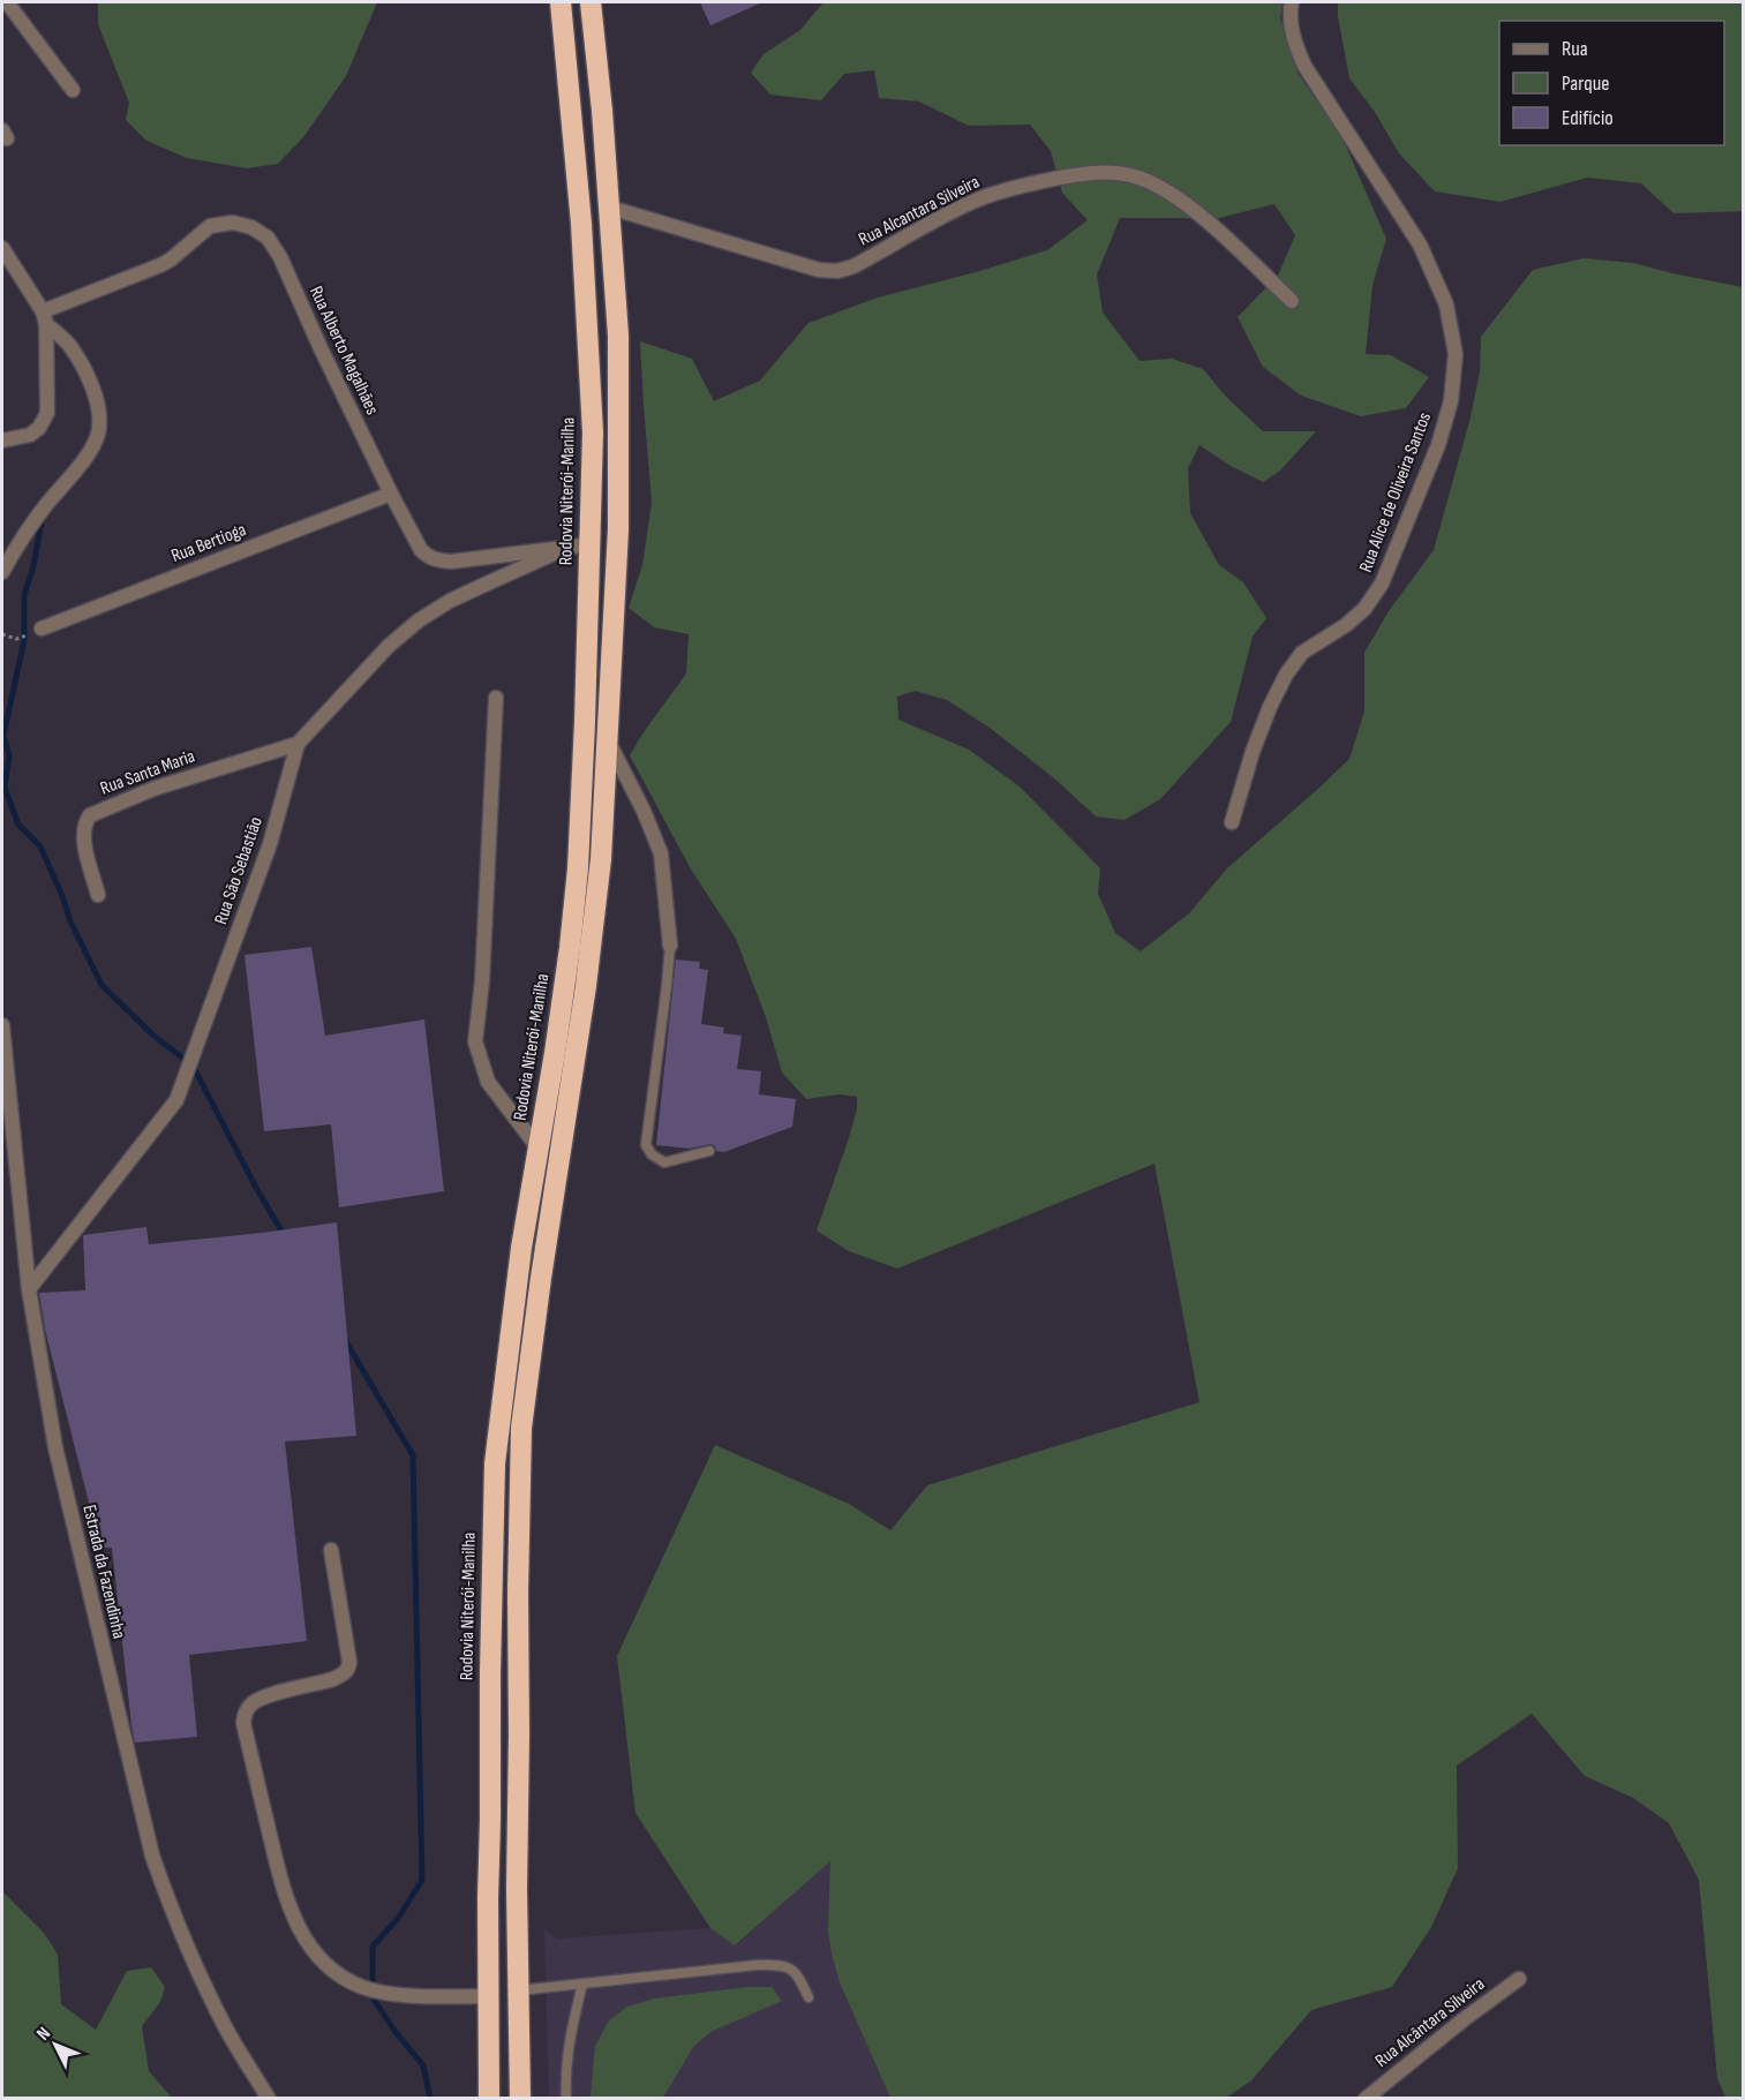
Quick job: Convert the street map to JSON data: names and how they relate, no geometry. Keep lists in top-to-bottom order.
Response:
{
  "streets": {
    "highway": ["Rodovia Niterói-Manilha"],
    "street": [
      "Rua Alcantara Silveira",
      "Rua Alberto Magalhães",
      "Rua Alice de Oliveira Santos",
      "Rua Bertioga",
      "Rua Santa Maria",
      "Rua São Sebastião",
      "Estrada da Fazendinha",
      "Rua Alcântara Silveira"
    ]
  },
  "crossings": [
    ["Rua Alberto Magalhães", "Rodovia Niterói-Manilha"],
    ["Rua Alberto Magalhães", "Rua Bertioga"],
    ["Rua Alberto Magalhães", "Rua São Sebastião"],
    ["Rua Santa Maria", "Rua São Sebastião"],
    ["Rua São Sebastião", "Estrada da Fazendinha"]
  ],
  "legend": ["Rua", "Parque", "Edifício"],
  "north": "top left"
}
